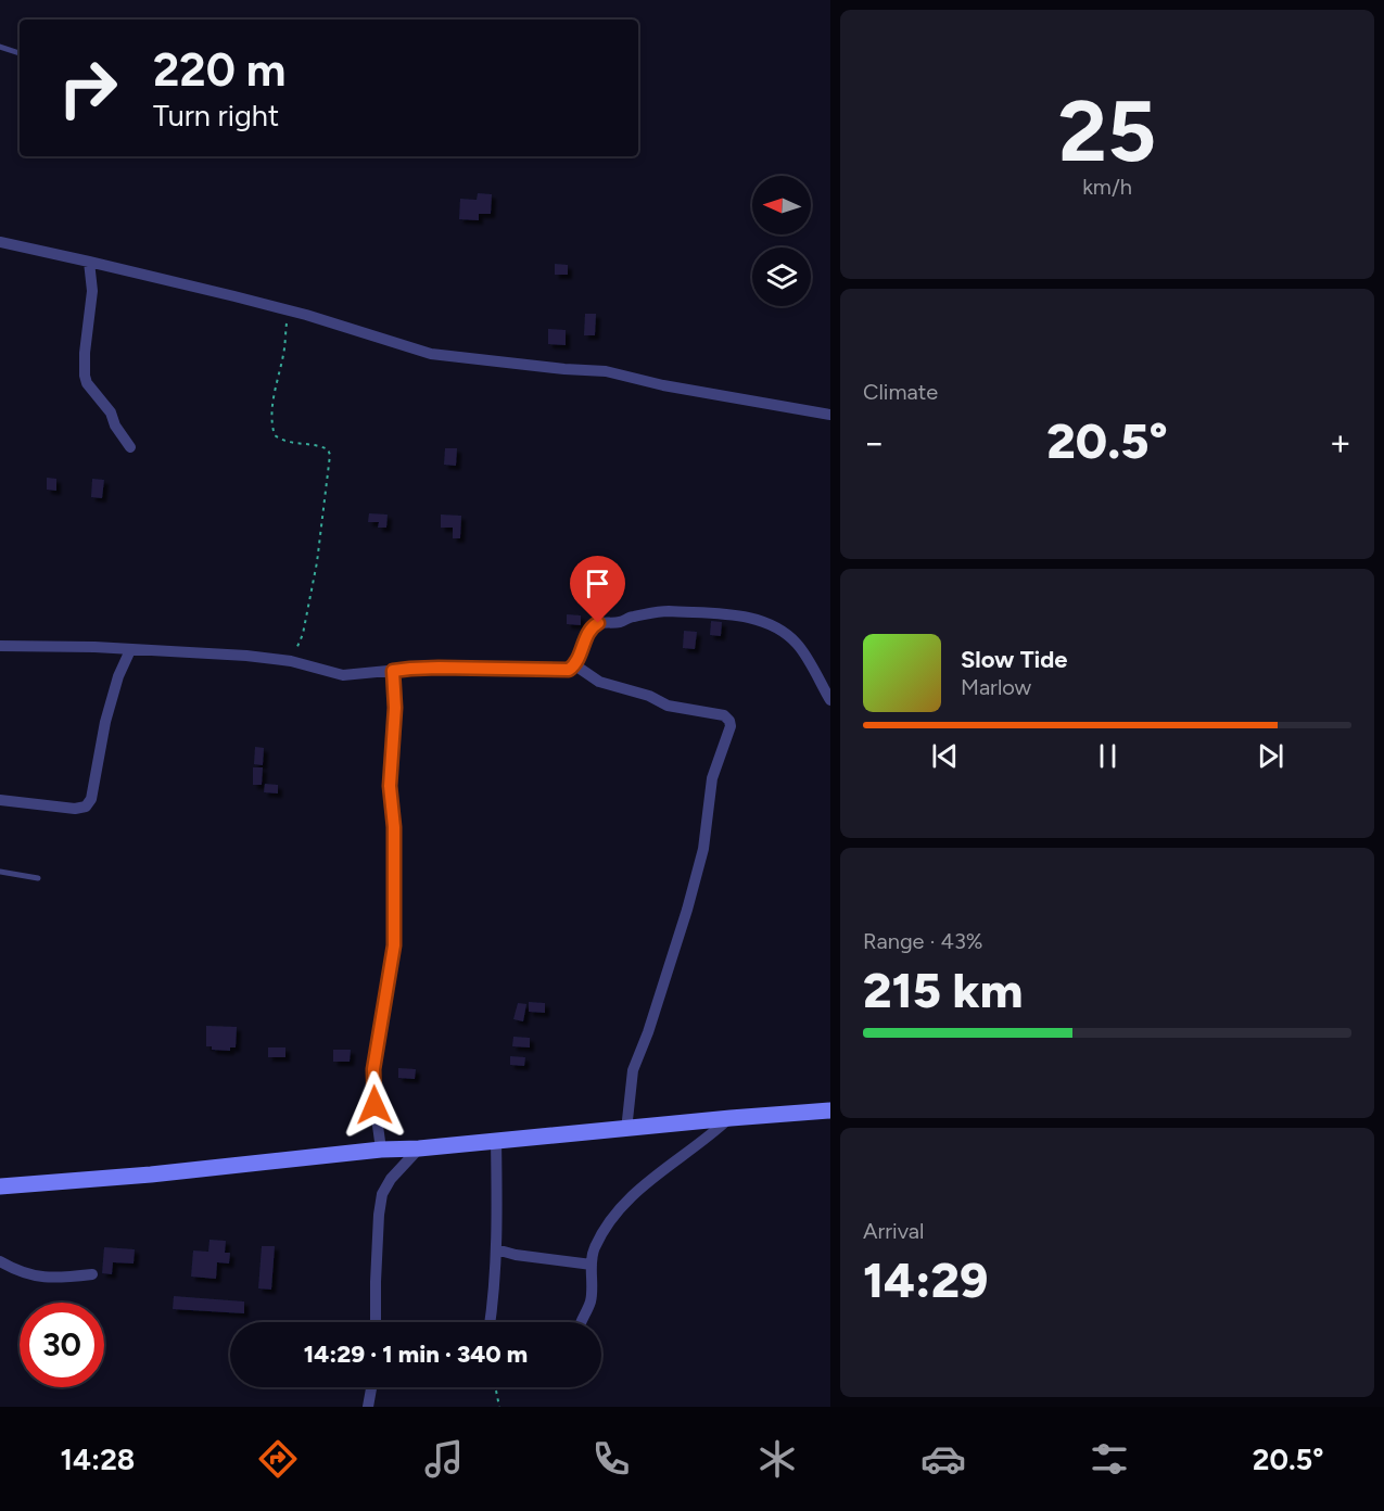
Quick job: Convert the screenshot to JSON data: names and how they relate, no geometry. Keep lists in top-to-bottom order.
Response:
{
  "north": "left",
  "page": {
    "tile": [
      ["25", "km/h"],
      "Climate",
      ["Range · 43%", "215 km"],
      ["Arrival", "14:29"]
    ],
    "turn": ["220 m", "Turn right"],
    "heat": ["−", "20.5°", "+"],
    "song": ["Slow Tide", "Marlow"],
    "limit": "30",
    "trip": "14:29 · 1 min · 340 m",
    "tabs": ["14:28", "20.5°"]
  }
}
